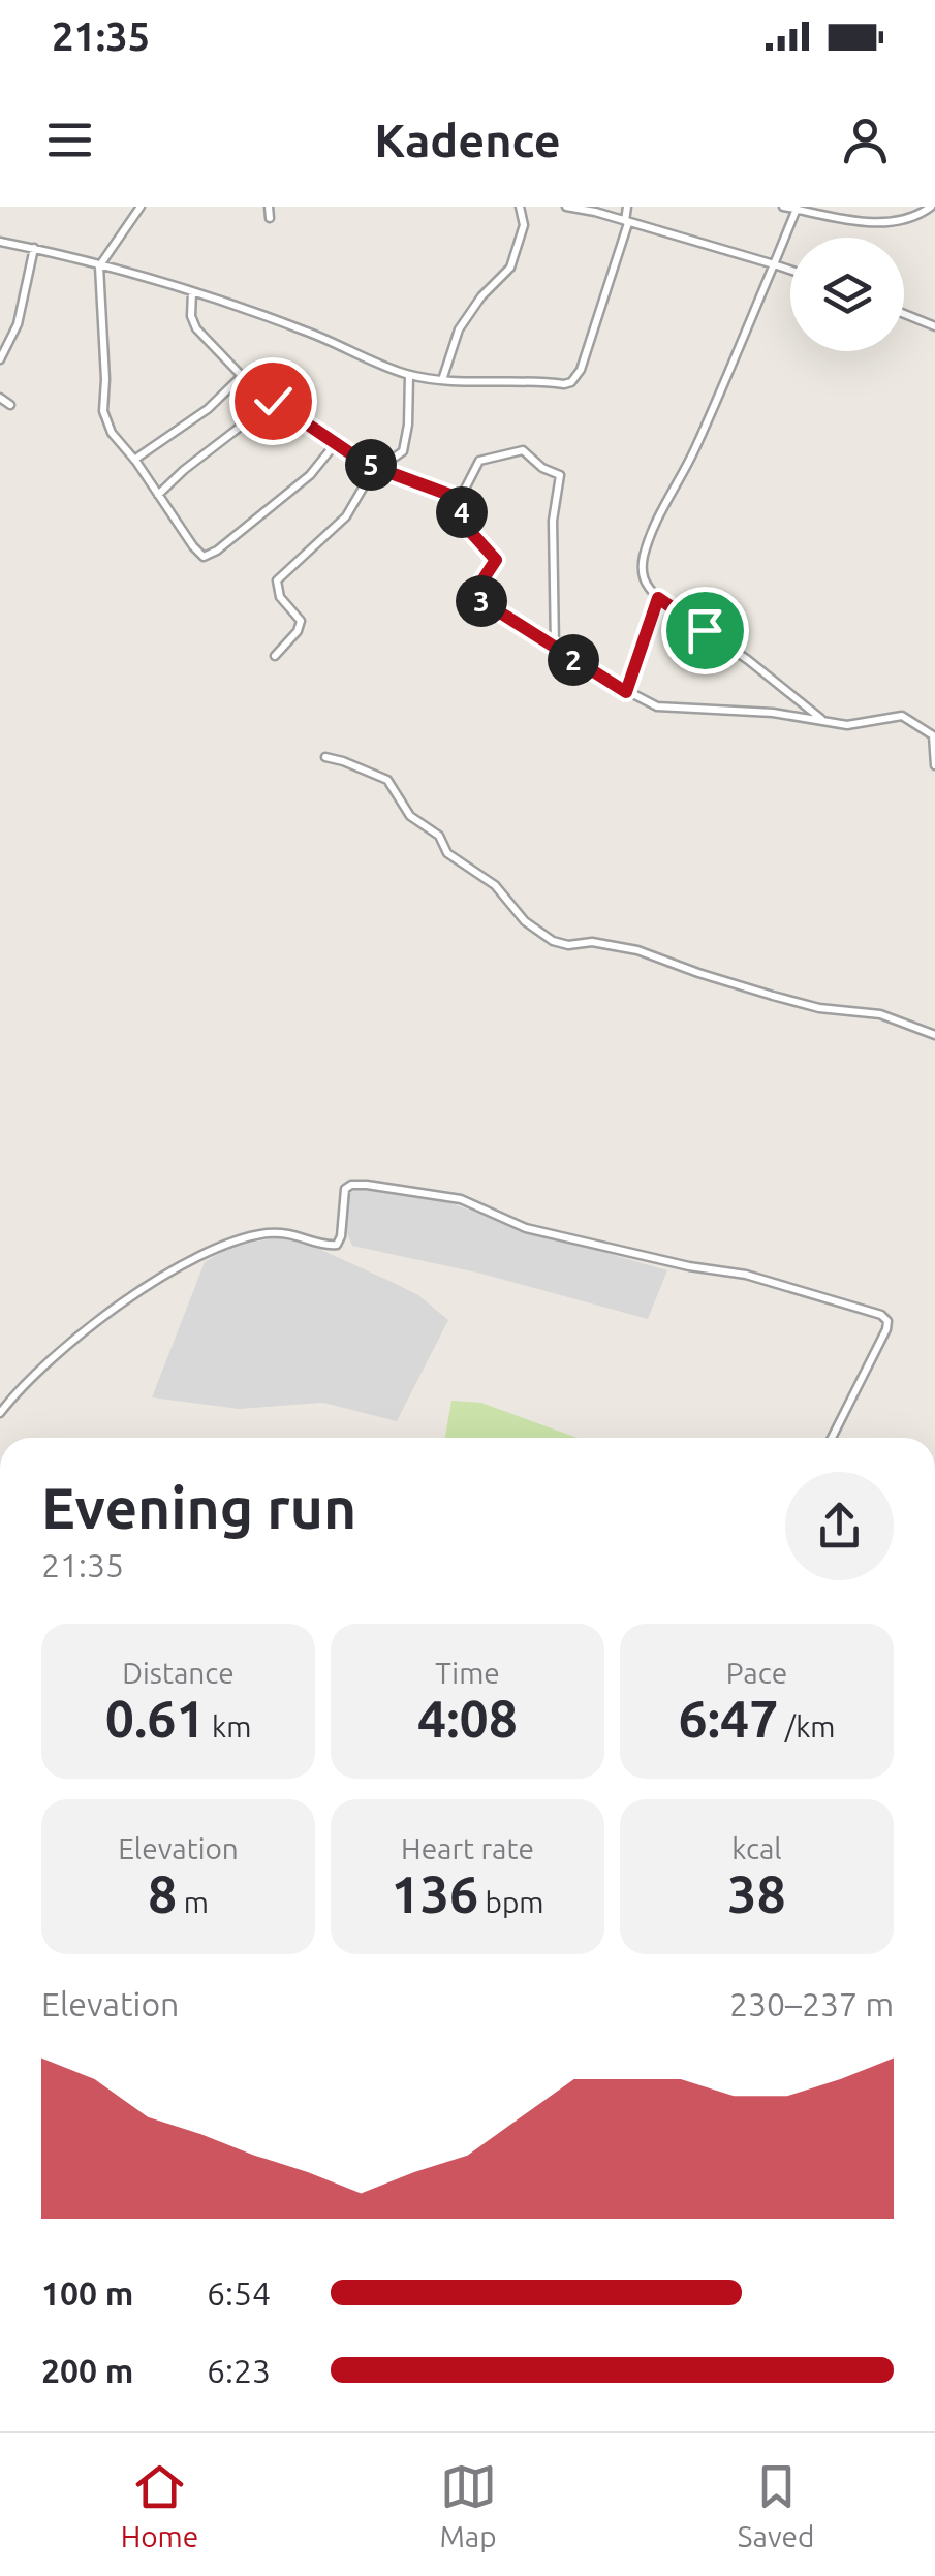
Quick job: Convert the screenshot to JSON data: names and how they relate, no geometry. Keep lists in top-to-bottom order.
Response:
{
  "page": {
    "status": "21:35",
    "header": "Kadence",
    "pins": [
      "5",
      "4",
      "3",
      "2"
    ],
    "heading": ["Evening run", "21:35"],
    "stats": [
      ["Distance", "0.61 km"],
      ["Time", "4:08"],
      ["Pace", "6:47 /km"],
      ["Elevation", "8 m"],
      ["Heart rate", "136 bpm"],
      ["kcal", "38"]
    ],
    "chart": ["Elevation", "230–237 m"],
    "list": [
      {
        "name": "100 m",
        "note": "6:54"
      },
      {
        "name": "200 m",
        "note": "6:23"
      }
    ],
    "tabs": ["Home", "Map", "Saved"]
  }
}
